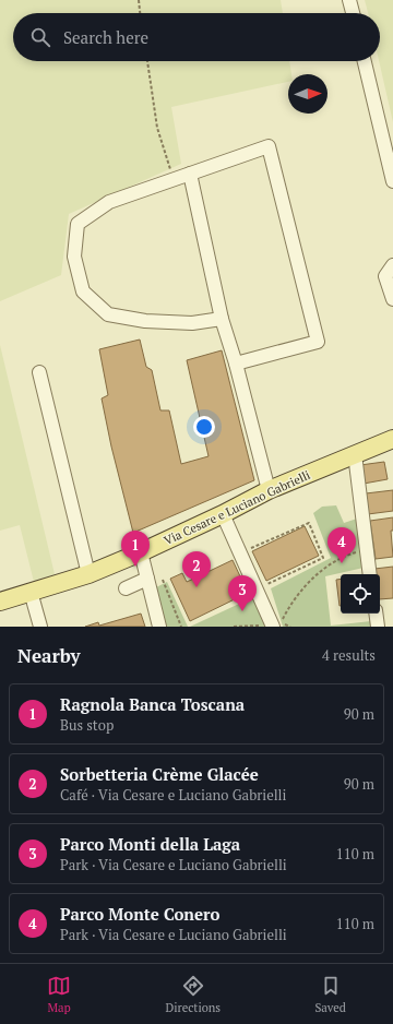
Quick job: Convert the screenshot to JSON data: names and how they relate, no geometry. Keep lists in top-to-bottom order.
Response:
{
  "streets": {
    "main road": ["Via Cesare e Luciano Gabrielli"]
  },
  "north": "right",
  "page": {
    "search": "Search here",
    "pins": [
      "4",
      "1",
      "2",
      "3"
    ],
    "heading": ["Nearby", "4 results"],
    "list": [
      {
        "mark": "1",
        "name": "Ragnola Banca Toscana",
        "note": "Bus stop",
        "value": "90 m"
      },
      {
        "mark": "2",
        "name": "Sorbetteria Crème Glacée",
        "note": "Café · Via Cesare e Luciano Gabrielli",
        "value": "90 m"
      },
      {
        "mark": "3",
        "name": "Parco Monti della Laga",
        "note": "Park · Via Cesare e Luciano Gabrielli",
        "value": "110 m"
      },
      {
        "mark": "4",
        "name": "Parco Monte Conero",
        "note": "Park · Via Cesare e Luciano Gabrielli",
        "value": "110 m"
      }
    ],
    "nav": ["Map", "Directions", "Saved"]
  }
}
